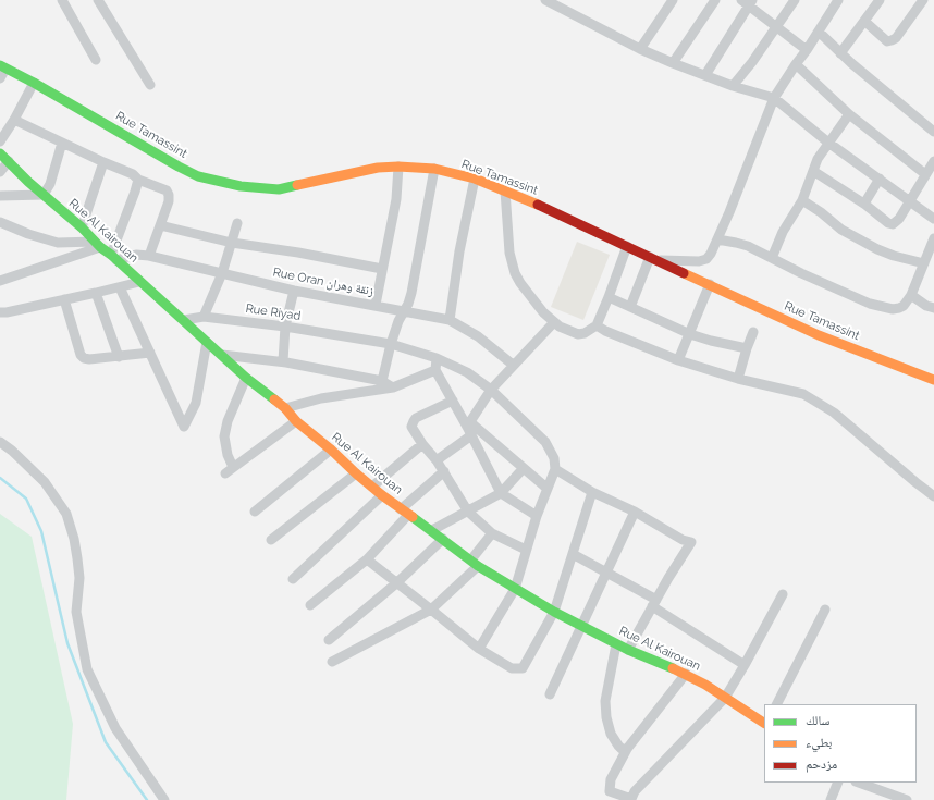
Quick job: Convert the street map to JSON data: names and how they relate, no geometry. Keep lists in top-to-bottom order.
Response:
{
  "streets": {
    "main road": ["Rue Tamassint", "Rue Al Kairouan"],
    "street": ["Rue Oran زنقة وهران", "Rue Riyad"]
  },
  "crossings": [
    ["Rue Al Kairouan", "Rue Oran زنقة وهران"],
    ["Rue Al Kairouan", "Rue Riyad"]
  ],
  "legend": ["سالك", "بطيء", "مزدحم"]
}
